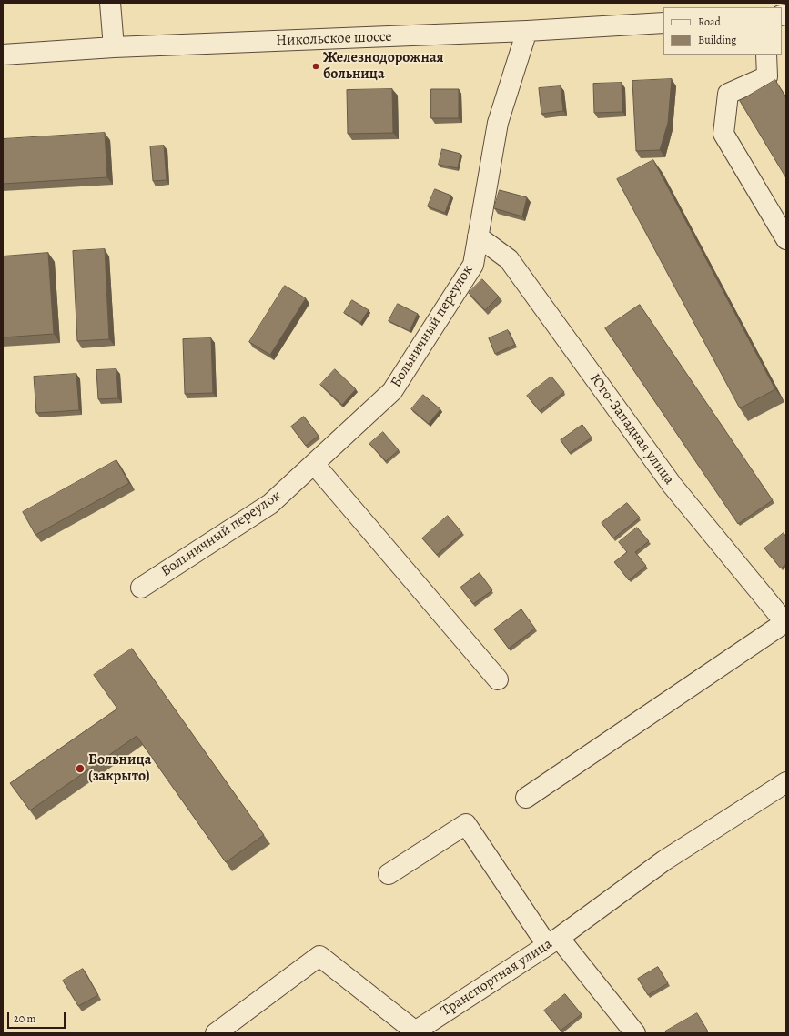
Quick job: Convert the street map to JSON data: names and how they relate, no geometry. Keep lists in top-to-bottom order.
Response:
{
  "streets": {
    "street": [
      "Никольское шоссе",
      "Больничный переулок",
      "Юго-Западная улица",
      "Транспортная улица"
    ]
  },
  "crossings": [
    ["Никольское шоссе", "Больничный переулок"],
    ["Больничный переулок", "Юго-Западная улица"]
  ],
  "places": ["Железнодорожная больница", "Больница (закрыто)"],
  "legend": ["Road", "Building"],
  "scale_bar": "20 m"
}
